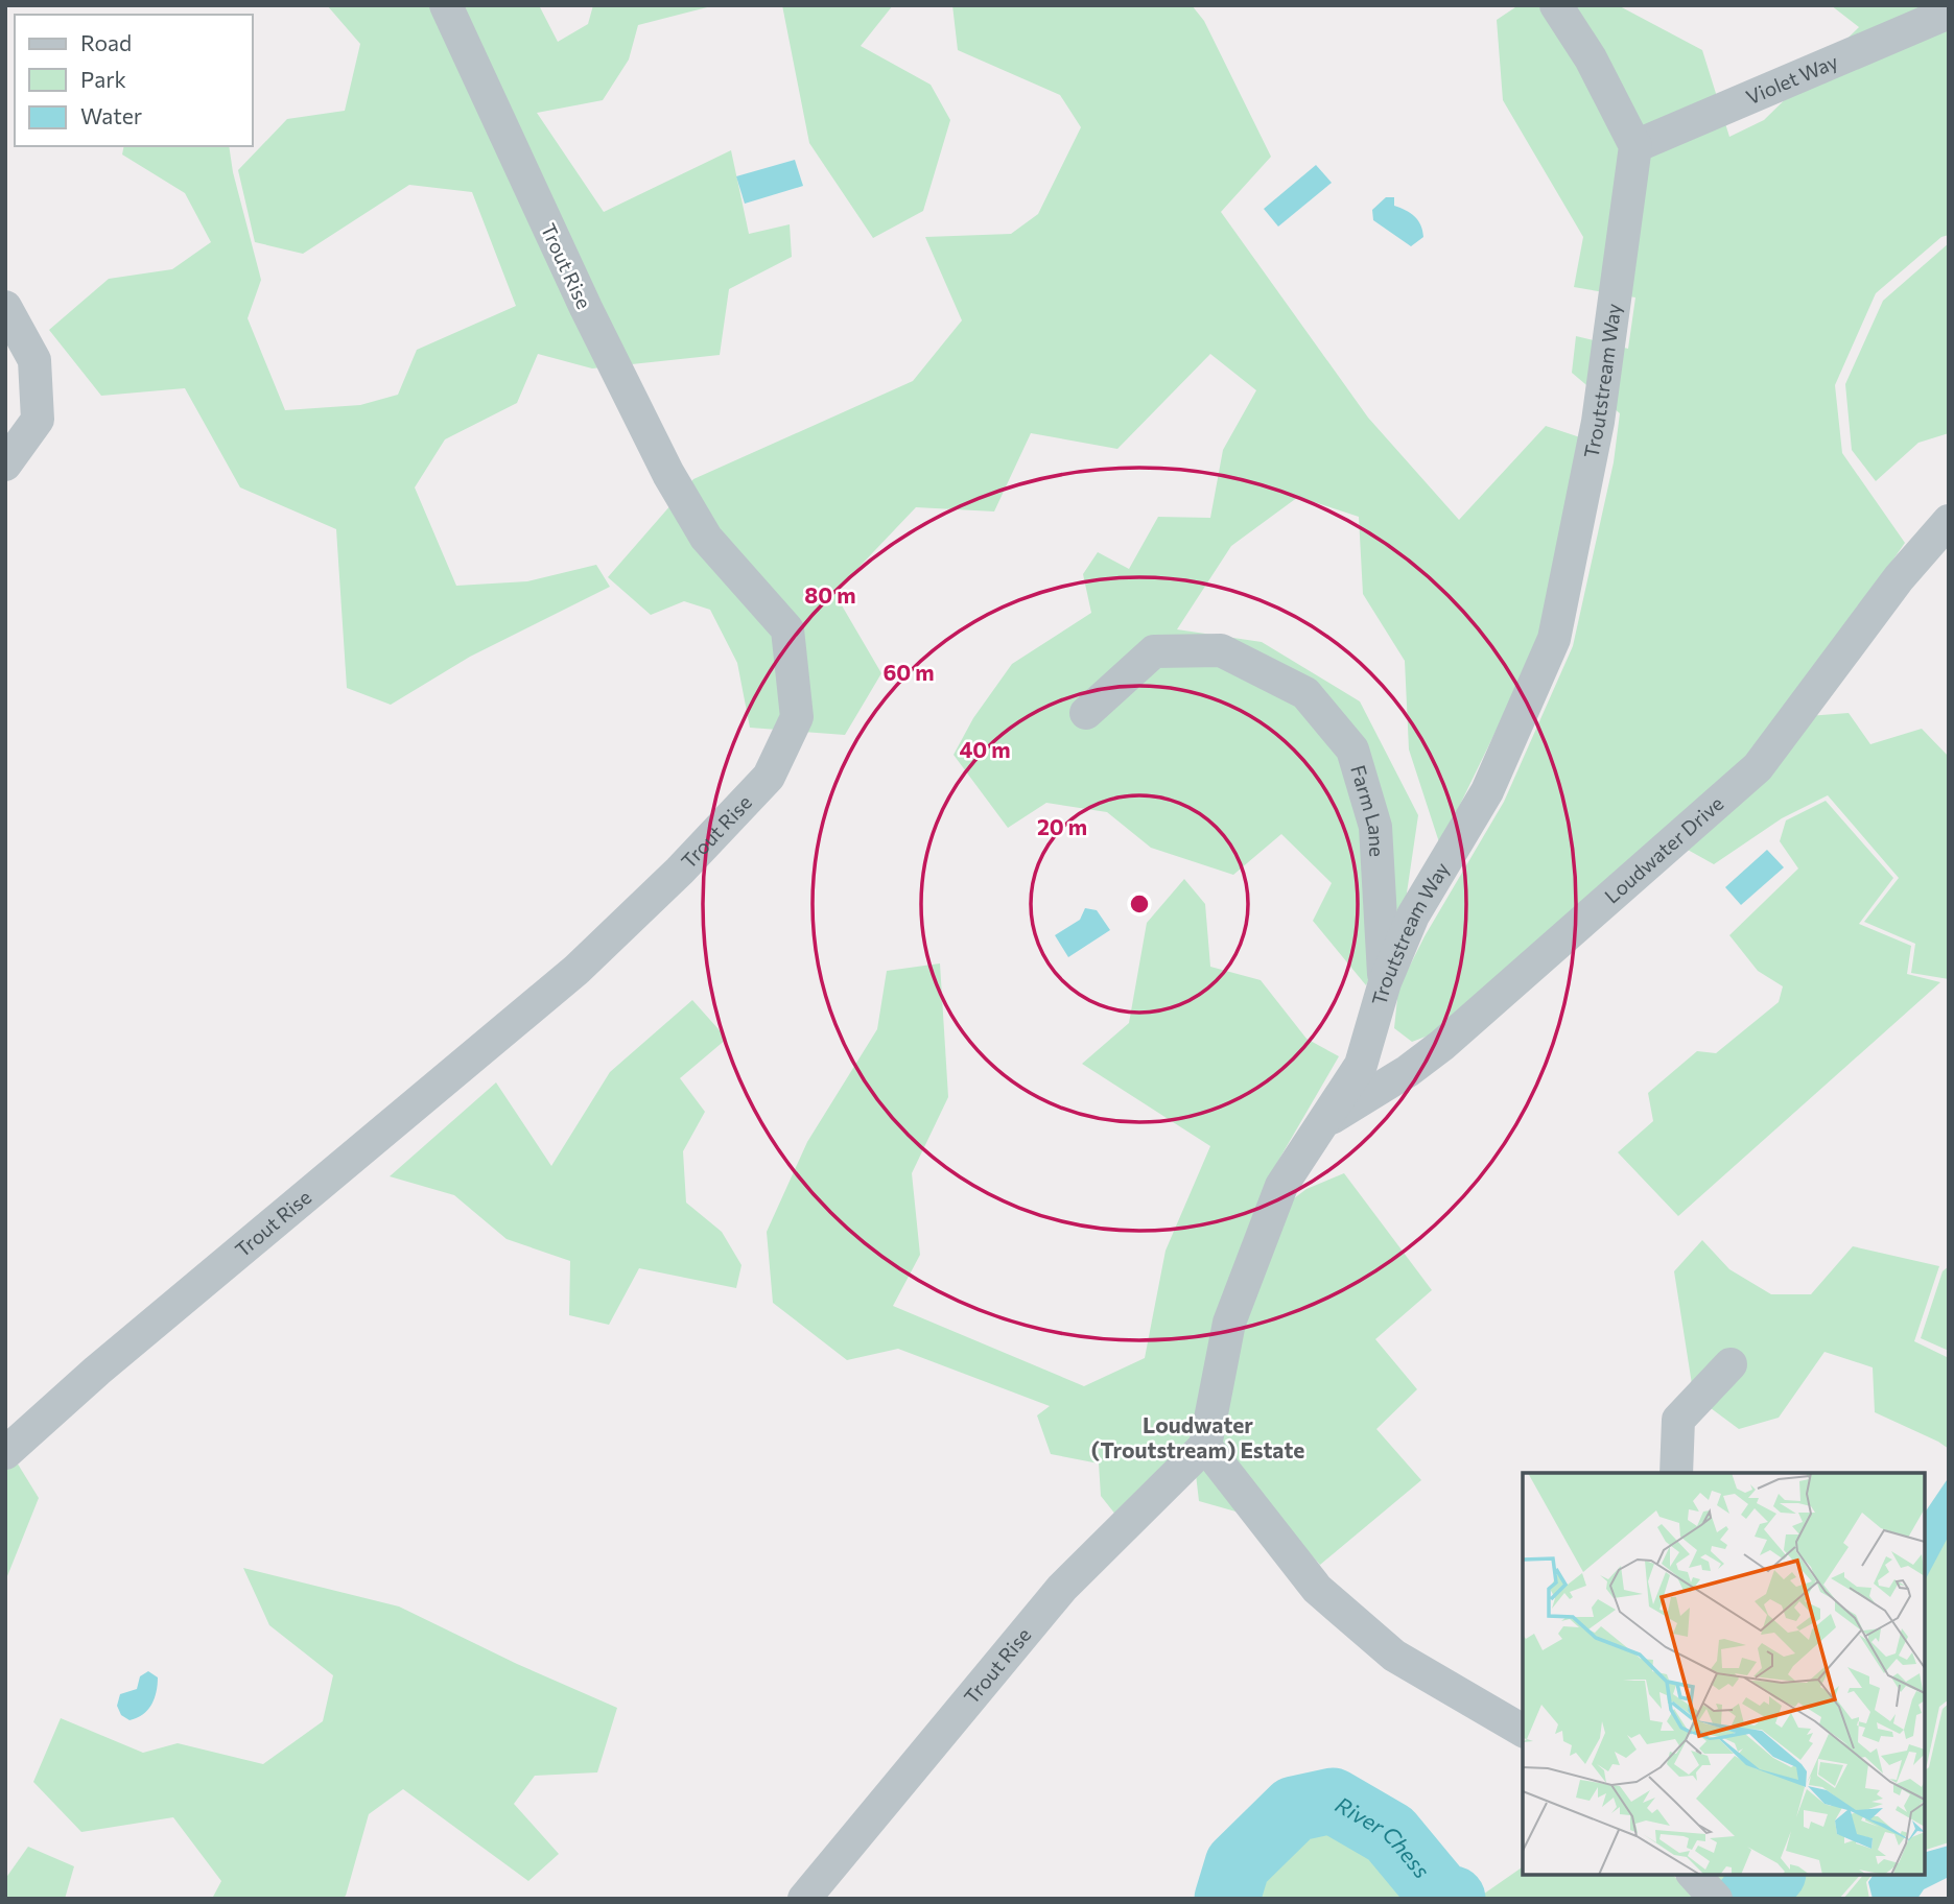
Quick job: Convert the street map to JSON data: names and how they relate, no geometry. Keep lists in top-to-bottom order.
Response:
{
  "streets": {
    "street": [
      "Violet Way",
      "Trout Rise",
      "Troutstream Way",
      "Farm Lane",
      "Loudwater Drive"
    ]
  },
  "crossings": [
    ["Violet Way", "Troutstream Way"],
    ["Trout Rise", "Troutstream Way"],
    ["Troutstream Way", "Farm Lane"],
    ["Troutstream Way", "Loudwater Drive"]
  ],
  "districts": ["Loudwater (Troutstream) Estate"],
  "water": ["River Chess"],
  "legend": ["Road", "Park", "Water"],
  "rings": [
    "80 m",
    "60 m",
    "40 m",
    "20 m"
  ]
}
